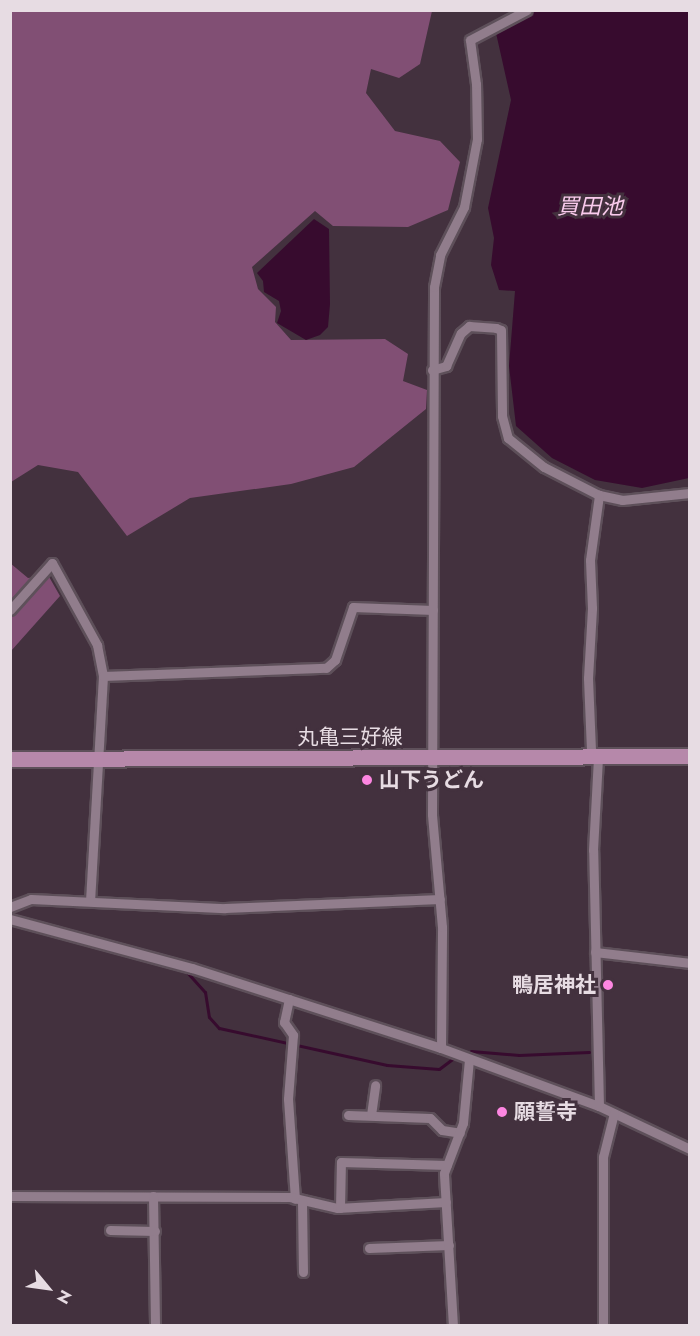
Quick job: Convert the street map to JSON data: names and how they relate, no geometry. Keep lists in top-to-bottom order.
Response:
{
  "streets": {
    "main road": ["丸亀三好線"]
  },
  "water": ["買田池"],
  "places": ["山下うどん", "鴨居神社", "願誓寺"],
  "north": "bottom right"
}
